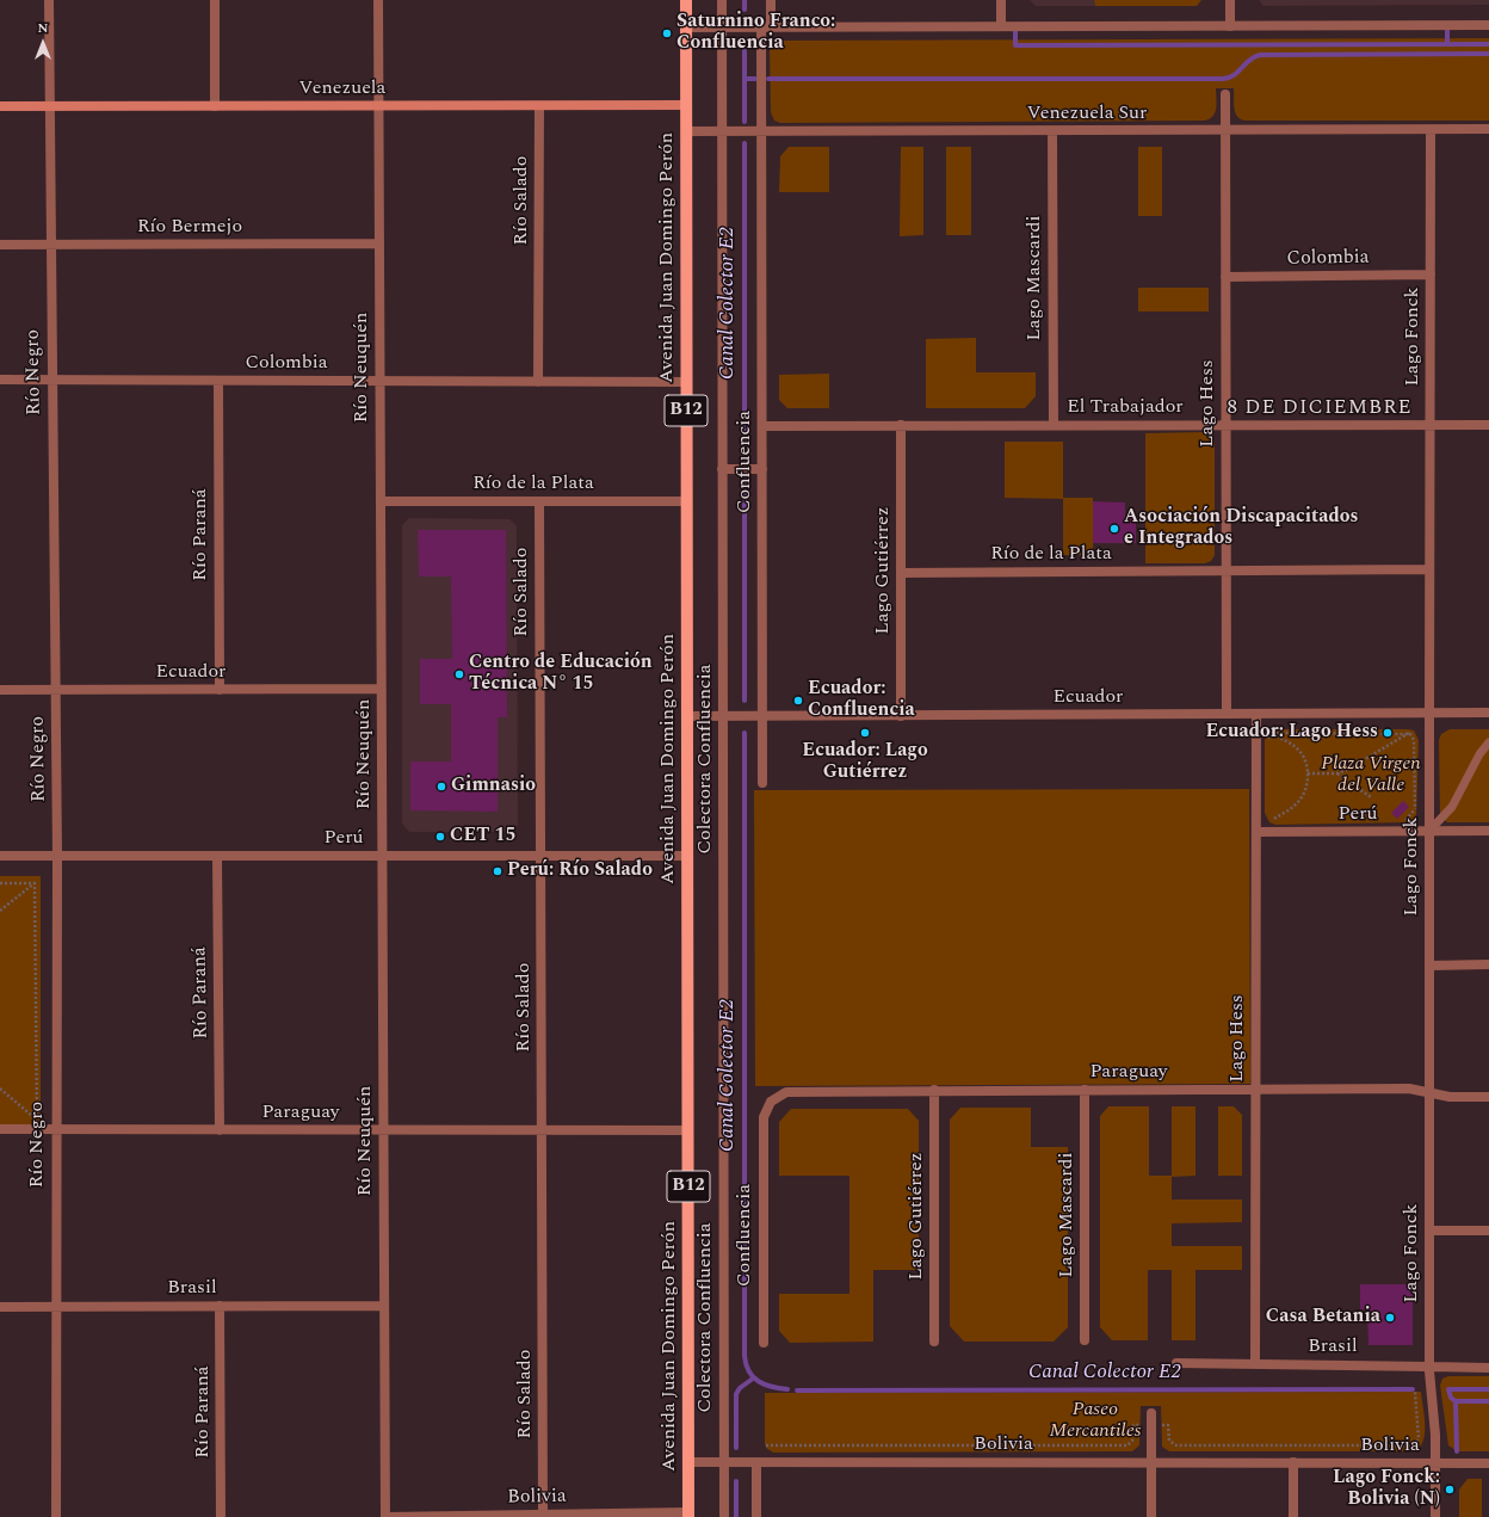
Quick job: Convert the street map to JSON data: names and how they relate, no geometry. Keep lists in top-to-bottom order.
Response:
{
  "streets": {
    "main road": ["Venezuela", "Avenida Juan Domingo Perón", "B12"],
    "street": [
      "Venezuela Sur",
      "Río Salado",
      "Río Bermejo",
      "Colombia",
      "Lago Mascardi",
      "Lago Fonck",
      "Río Neuquén",
      "Río Negro",
      "Lago Hess",
      "El Trabajador",
      "Confluencia",
      "Río de la Plata",
      "Río Paraná",
      "Lago Gutiérrez",
      "Ecuador",
      "Colectora Confluencia",
      "Perú",
      "Paraguay",
      "Brasil",
      "Bolivia"
    ]
  },
  "crossings": [
    ["Venezuela", "Río Salado"],
    ["Venezuela", "Avenida Juan Domingo Perón"],
    ["Venezuela", "Río Neuquén"],
    ["Venezuela", "Río Negro"],
    ["Venezuela Sur", "Avenida Juan Domingo Perón"],
    ["Venezuela Sur", "Lago Mascardi"],
    ["Venezuela Sur", "Lago Fonck"],
    ["Venezuela Sur", "Lago Hess"],
    ["Venezuela Sur", "Confluencia"],
    ["Venezuela Sur", "Colectora Confluencia"],
    ["Río Salado", "Colombia"],
    ["Río Salado", "Río de la Plata"],
    ["Río Salado", "Perú"],
    ["Río Salado", "Paraguay"],
    ["Río Salado", "Bolivia"],
    ["Río Bermejo", "Río Neuquén"],
    ["Río Bermejo", "Río Negro"],
    ["Avenida Juan Domingo Perón", "Colombia"],
    ["Avenida Juan Domingo Perón", "Río de la Plata"],
    ["Avenida Juan Domingo Perón", "Ecuador"],
    ["Avenida Juan Domingo Perón", "Perú"],
    ["Avenida Juan Domingo Perón", "Paraguay"],
    ["Avenida Juan Domingo Perón", "Bolivia"],
    ["Colombia", "Lago Fonck"],
    ["Colombia", "Río Neuquén"],
    ["Colombia", "Río Negro"],
    ["Colombia", "Lago Hess"],
    ["Colombia", "Río Paraná"],
    ["Lago Mascardi", "El Trabajador"],
    ["Lago Mascardi", "Paraguay"],
    ["Lago Fonck", "El Trabajador"],
    ["Lago Fonck", "Río de la Plata"],
    ["Lago Fonck", "Ecuador"],
    ["Lago Fonck", "Perú"],
    ["Lago Fonck", "Paraguay"],
    ["Lago Fonck", "Brasil"],
    ["Lago Fonck", "Bolivia"],
    ["Río Neuquén", "Río de la Plata"],
    ["Río Neuquén", "Ecuador"],
    ["Río Neuquén", "Perú"],
    ["Río Neuquén", "Paraguay"],
    ["Río Neuquén", "Brasil"],
    ["Río Neuquén", "Bolivia"],
    ["Río Negro", "Ecuador"],
    ["Río Negro", "Perú"],
    ["Río Negro", "Paraguay"],
    ["Río Negro", "Brasil"],
    ["Lago Hess", "El Trabajador"],
    ["Lago Hess", "Río de la Plata"],
    ["Lago Hess", "Ecuador"],
    ["Lago Hess", "Perú"],
    ["Lago Hess", "Paraguay"],
    ["Lago Hess", "Brasil"],
    ["El Trabajador", "Confluencia"],
    ["El Trabajador", "Lago Gutiérrez"],
    ["Confluencia", "Ecuador"],
    ["Confluencia", "Paraguay"],
    ["Río de la Plata", "Lago Gutiérrez"],
    ["Río Paraná", "Ecuador"],
    ["Río Paraná", "Perú"],
    ["Río Paraná", "Paraguay"],
    ["Río Paraná", "Brasil"],
    ["Lago Gutiérrez", "Ecuador"],
    ["Lago Gutiérrez", "Paraguay"],
    ["Ecuador", "Colectora Confluencia"],
    ["Colectora Confluencia", "Bolivia"]
  ],
  "districts": ["8 DE DICIEMBRE"],
  "water": ["Canal Colector E2"],
  "parks": ["Plaza Virgen del Valle", "Paseo Mercantiles"],
  "places": [
    "Saturnino Franco: Confluencia",
    "Asociación Discapacitados e Integrados",
    "Centro de Educación Técnica N° 15",
    "Ecuador: Confluencia",
    "Ecuador: Lago Gutiérrez",
    "Ecuador: Lago Hess",
    "Gimnasio",
    "CET 15",
    "Perú: Río Salado",
    "Casa Betania",
    "Lago Fonck: Bolivia (N)"
  ],
  "north": "top"
}
